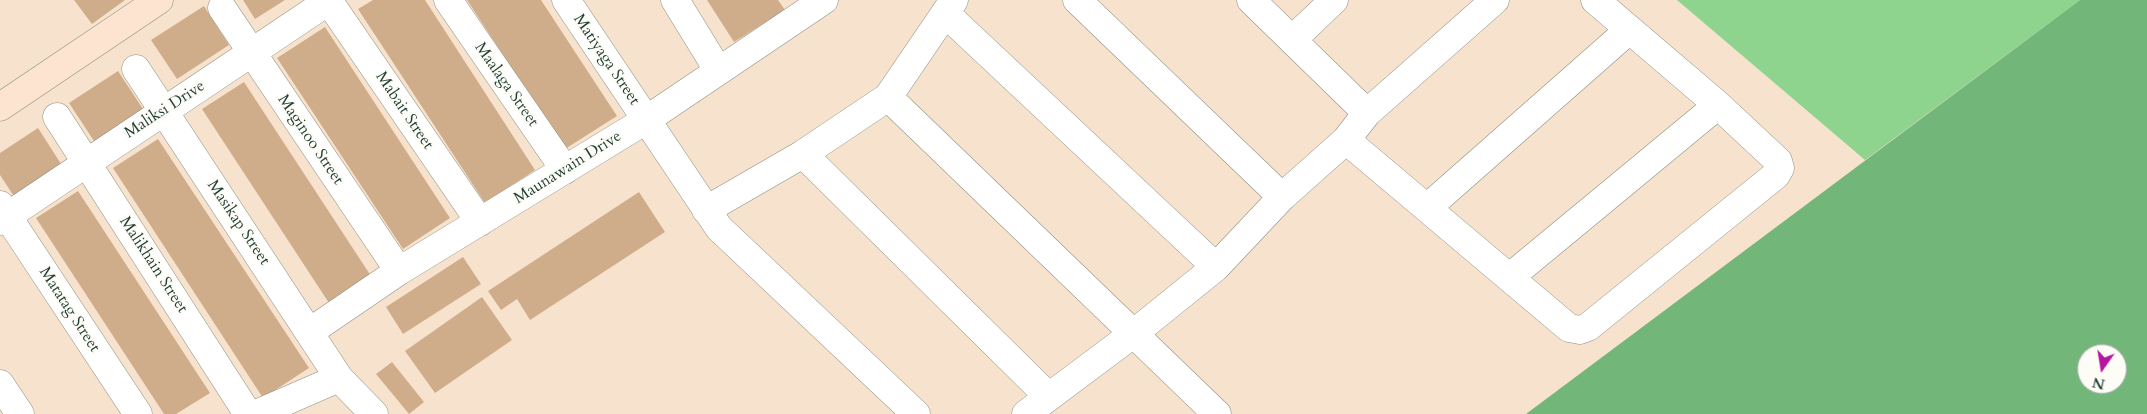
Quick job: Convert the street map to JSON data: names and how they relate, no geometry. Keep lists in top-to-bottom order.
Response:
{
  "streets": {
    "street": [
      "Matiyaga Street",
      "Maalaga Street",
      "Maliksi Drive",
      "Mabait Street",
      "Maginoo Street",
      "Maunawain Drive",
      "Masikap Street",
      "Malikhain Street",
      "Matatag Street"
    ]
  },
  "crossings": [
    ["Matiyaga Street", "Maunawain Drive"],
    ["Maalaga Street", "Maunawain Drive"],
    ["Maliksi Drive", "Mabait Street"],
    ["Maliksi Drive", "Maginoo Street"],
    ["Maliksi Drive", "Masikap Street"],
    ["Maliksi Drive", "Malikhain Street"],
    ["Maliksi Drive", "Matatag Street"],
    ["Mabait Street", "Maunawain Drive"],
    ["Maginoo Street", "Maunawain Drive"],
    ["Maunawain Drive", "Masikap Street"]
  ],
  "north": "bottom"
}
